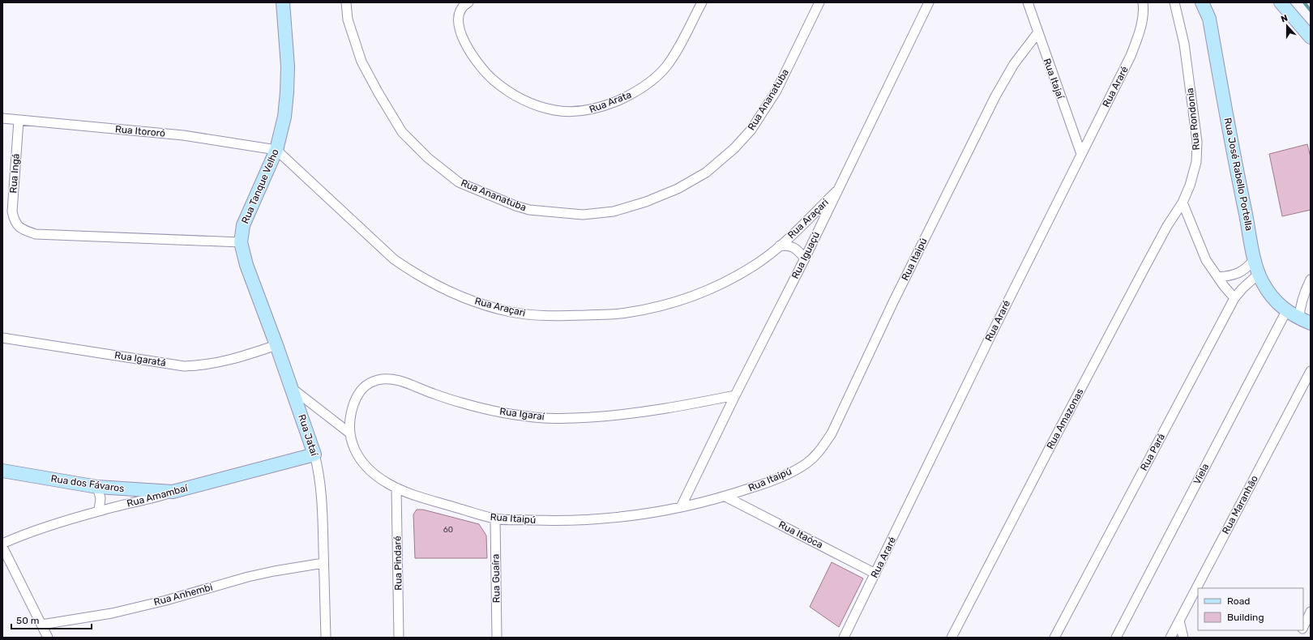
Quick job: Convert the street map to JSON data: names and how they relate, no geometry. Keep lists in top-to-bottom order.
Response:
{
  "streets": {
    "street": [
      "Rua Itajaí",
      "Rua Araré",
      "Rua Ananatuba",
      "Rua Arata",
      "Rua Rondonia",
      "Rua Itororó",
      "Rua Ingá",
      "Rua José Rabello Portella",
      "Rua Tanque Velho",
      "Rua Araçari",
      "Rua Iguaçú",
      "Rua Itaipú",
      "Rua Igaratá",
      "Rua Igaraí",
      "Rua Amazonas",
      "Rua Jataí",
      "Rua Pará",
      "Viela",
      "Rua dos Fávaros",
      "Rua Amambaí",
      "Rua Maranhão",
      "Rua Itaóca",
      "Rua Pindaré",
      "Rua Guaíra",
      "Rua Anhembi"
    ]
  },
  "crossings": [
    ["Rua Itajaí", "Rua Araré"],
    ["Rua Itajaí", "Rua Itaipú"],
    ["Rua Araré", "Rua Itaóca"],
    ["Rua Rondonia", "Rua Amazonas"],
    ["Rua Itororó", "Rua Ingá"],
    ["Rua Itororó", "Rua Tanque Velho"],
    ["Rua Itororó", "Rua Araçari"],
    ["Rua Ingá", "Rua Tanque Velho"],
    ["Rua Ingá", "Rua Jataí"],
    ["Rua José Rabello Portella", "Rua Pará"],
    ["Rua José Rabello Portella", "Viela"],
    ["Rua Tanque Velho", "Rua Araçari"],
    ["Rua Tanque Velho", "Rua Jataí"],
    ["Rua Araçari", "Rua Iguaçú"],
    ["Rua Iguaçú", "Rua Itaipú"],
    ["Rua Iguaçú", "Rua Igaraí"],
    ["Rua Itaipú", "Rua Igaraí"],
    ["Rua Itaipú", "Rua Itaóca"],
    ["Rua Itaipú", "Rua Pindaré"],
    ["Rua Itaipú", "Rua Guaíra"],
    ["Rua Igaratá", "Rua Jataí"],
    ["Rua Jataí", "Rua Amambaí"],
    ["Rua Jataí", "Rua Anhembi"],
    ["Rua dos Fávaros", "Rua Amambaí"]
  ],
  "house_numbers": ["60"],
  "legend": ["Road", "Building"],
  "scale_bar": "50 m",
  "north": "top"
}
